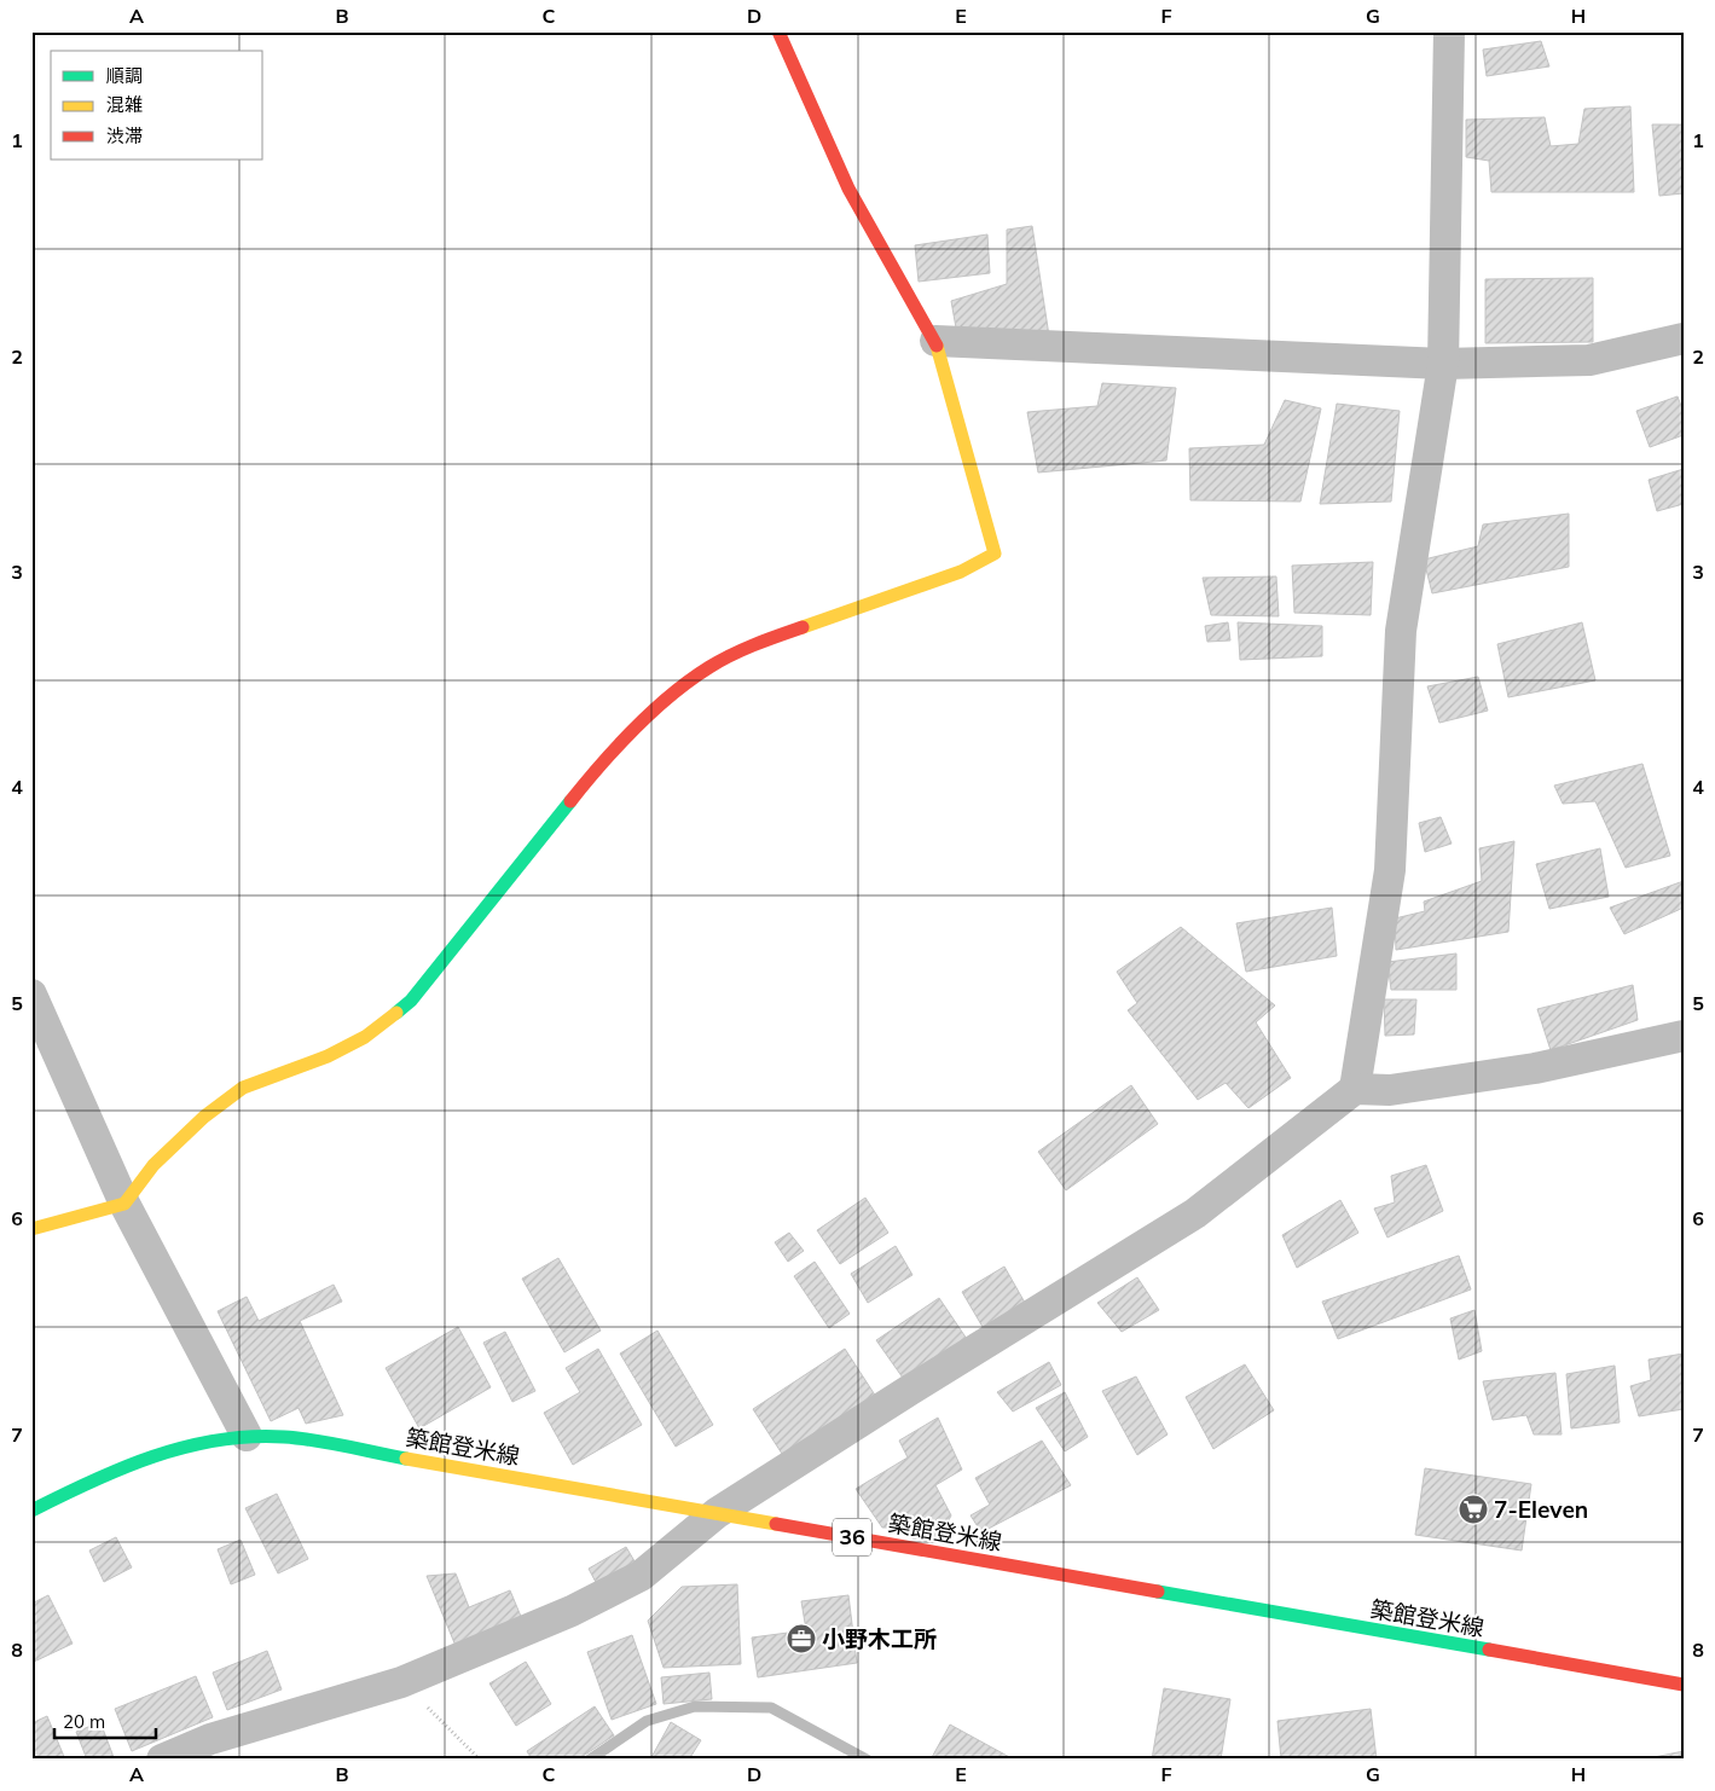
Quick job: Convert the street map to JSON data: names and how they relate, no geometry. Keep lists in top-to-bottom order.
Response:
{
  "streets": {
    "street": ["築館登米線", "36"]
  },
  "places": {
    "supermarket": ["7-Eleven"],
    "office": ["小野木工所"]
  },
  "legend": ["順調", "混雑", "渋滞"],
  "scale_bar": "20 m",
  "grid": {
    "columns": [
      "A",
      "B",
      "C",
      "D",
      "E",
      "F",
      "G",
      "H"
    ],
    "rows": [
      "1",
      "2",
      "3",
      "4",
      "5",
      "6",
      "7",
      "8"
    ]
  }
}
